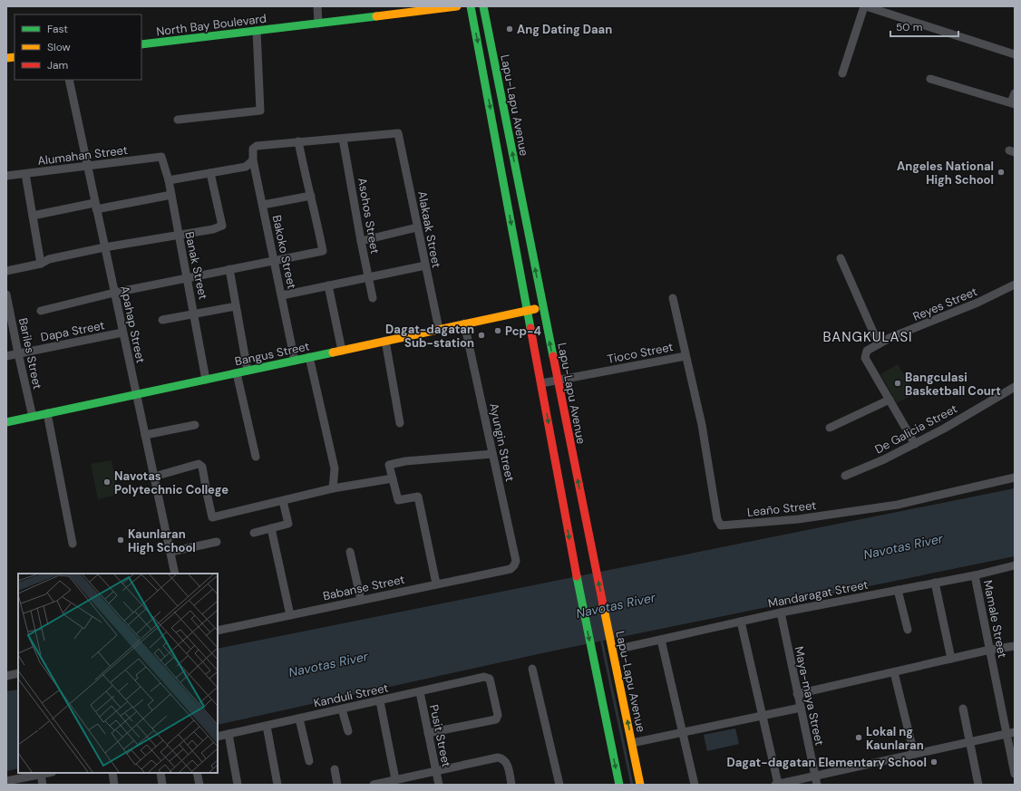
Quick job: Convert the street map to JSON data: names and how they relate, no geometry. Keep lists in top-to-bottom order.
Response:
{
  "streets": {
    "main road": ["North Bay Boulevard", "Lapu-Lapu Avenue", "Bangus Street"],
    "street": [
      "Alumahan Street",
      "Asohos Street",
      "Alakaak Street",
      "Bakoko Street",
      "Banak Street",
      "Reyes Street",
      "Apahap Street",
      "Dapa Street",
      "Tioco Street",
      "Bariles Street",
      "De Galicia Street",
      "Ayungin Street",
      "Leaño Street",
      "Babanse Street",
      "Mandaragat Street",
      "Mamale Street",
      "Kanduli Street",
      "Maya-maya Street",
      "Pusit Street"
    ]
  },
  "crossings": [
    ["Lapu-Lapu Avenue", "Tioco Street"],
    ["Lapu-Lapu Avenue", "Bangus Street"],
    ["Alumahan Street", "Banak Street"],
    ["Alumahan Street", "Apahap Street"],
    ["Asohos Street", "Alakaak Street"],
    ["Alakaak Street", "Bangus Street"],
    ["Bakoko Street", "Bangus Street"],
    ["Banak Street", "Bangus Street"],
    ["Apahap Street", "Dapa Street"],
    ["Apahap Street", "Bangus Street"],
    ["Dapa Street", "Bariles Street"],
    ["Tioco Street", "Leaño Street"],
    ["Bariles Street", "Bangus Street"],
    ["Bangus Street", "Ayungin Street"],
    ["Ayungin Street", "Babanse Street"],
    ["Mandaragat Street", "Mamale Street"],
    ["Mandaragat Street", "Maya-maya Street"],
    ["Kanduli Street", "Pusit Street"]
  ],
  "districts": ["BANGKULASI"],
  "water": ["Navotas River"],
  "places": [
    "Ang Dating Daan",
    "Angeles National High School",
    "Pcp-4",
    "Dagat-dagatan Sub-station",
    "Bangculasi Basketball Court",
    "Navotas Polytechnic College",
    "Kaunlaran High School",
    "Lokal ng Kaunlaran",
    "Dagat-dagatan Elementary School"
  ],
  "legend": ["Fast", "Slow", "Jam"],
  "scale_bar": "50 m"
}
